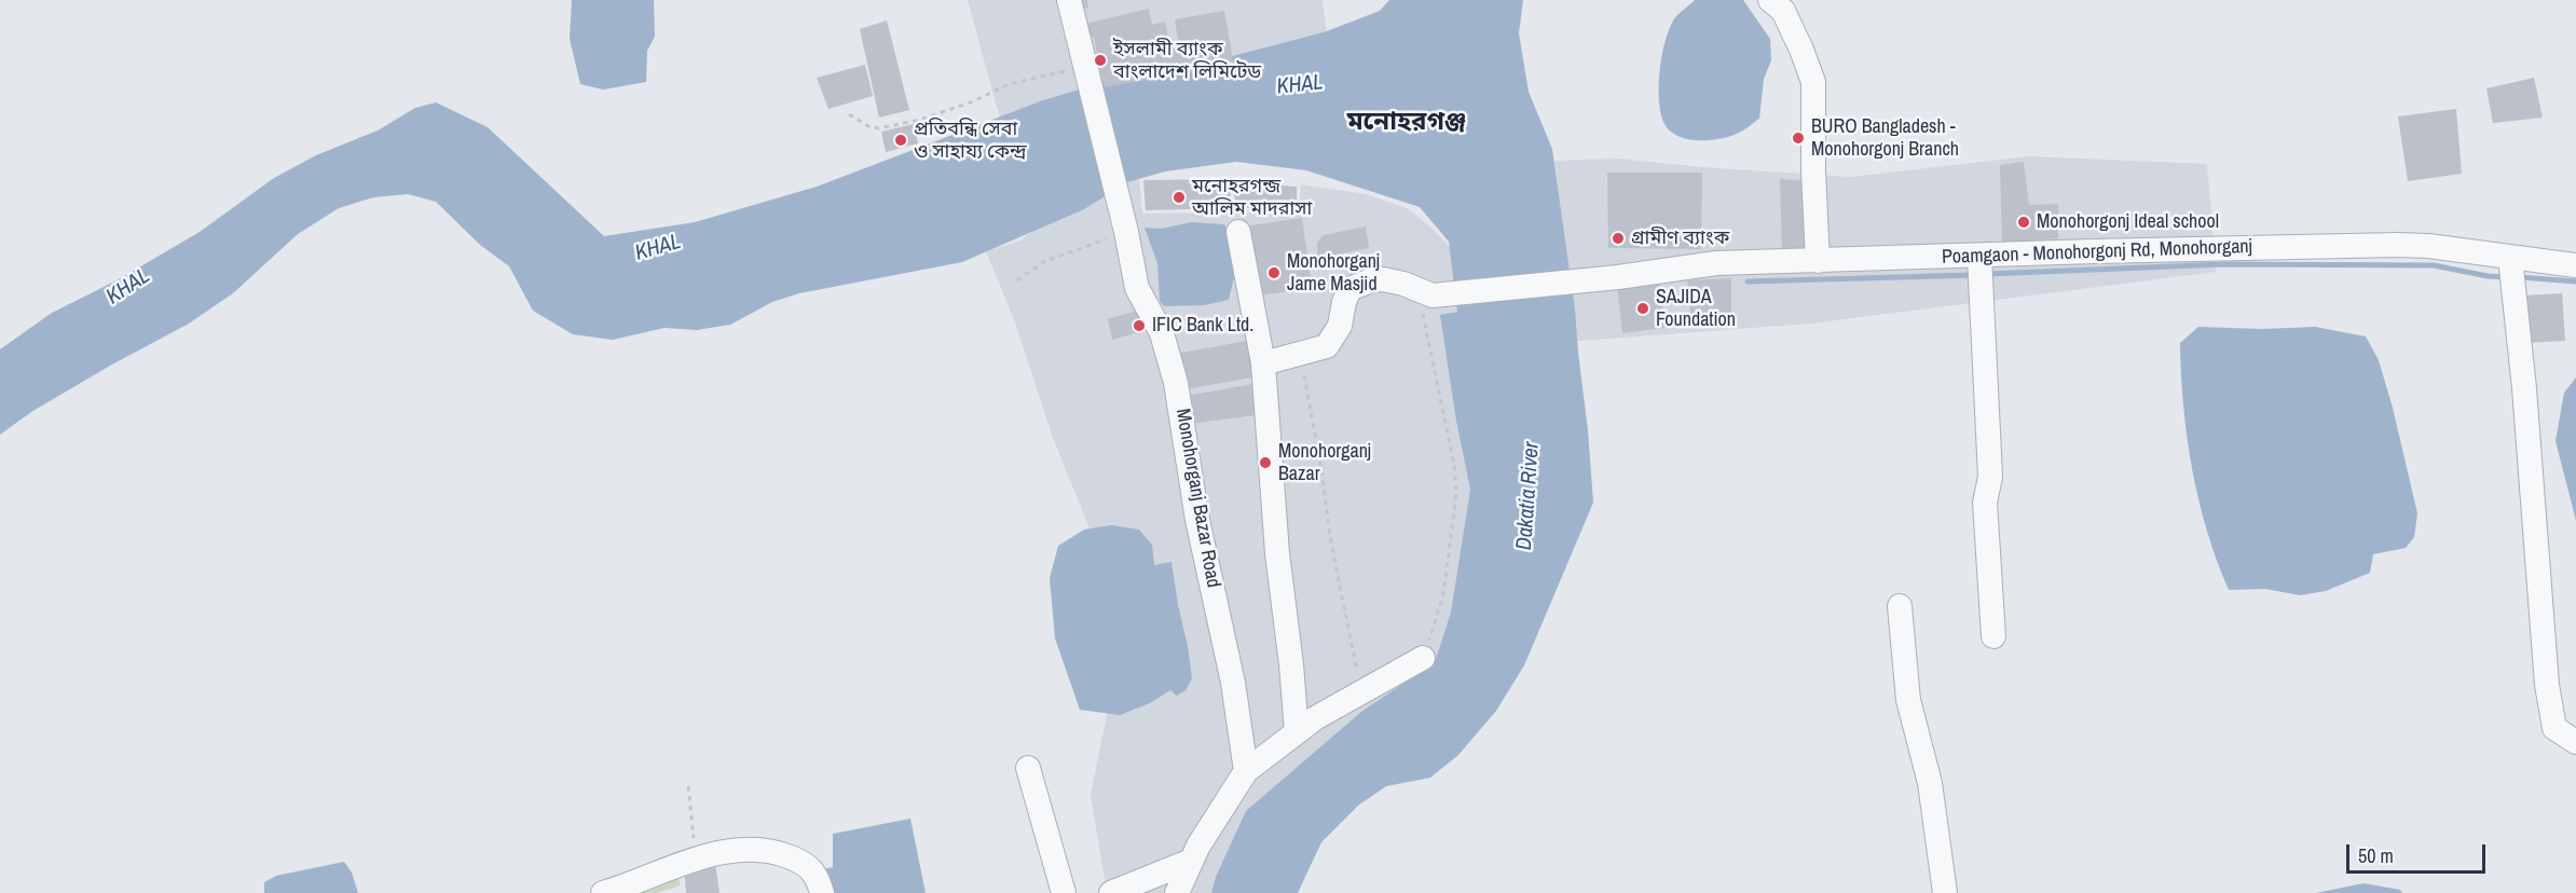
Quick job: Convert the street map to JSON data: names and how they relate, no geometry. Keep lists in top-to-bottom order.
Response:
{
  "streets": {
    "street": ["Poamgaon - Monohorgonj Rd, Monohorganj", "Monohorganj Bazar Road"]
  },
  "districts": ["মনোহরগঞ্জ"],
  "water": ["KHAL", "Dakatia River"],
  "places": [
    "ইসলামী ব্যাংক বাংলাদেশ লিমিটেড",
    "BURO Bangladesh - Monohorgonj Branch",
    "প্রতিবন্ধি সেবা ও সাহায্য কেন্দ্র",
    "মনোহরগন্জ আলিম মাদরাসা",
    "Monohorgonj Ideal school",
    "গ্রামীণ ব্যাংক",
    "Monohorganj Jame Masjid",
    "SAJIDA Foundation",
    "IFIC Bank Ltd.",
    "Monohorganj Bazar"
  ],
  "scale_bar": "50 m"
}
